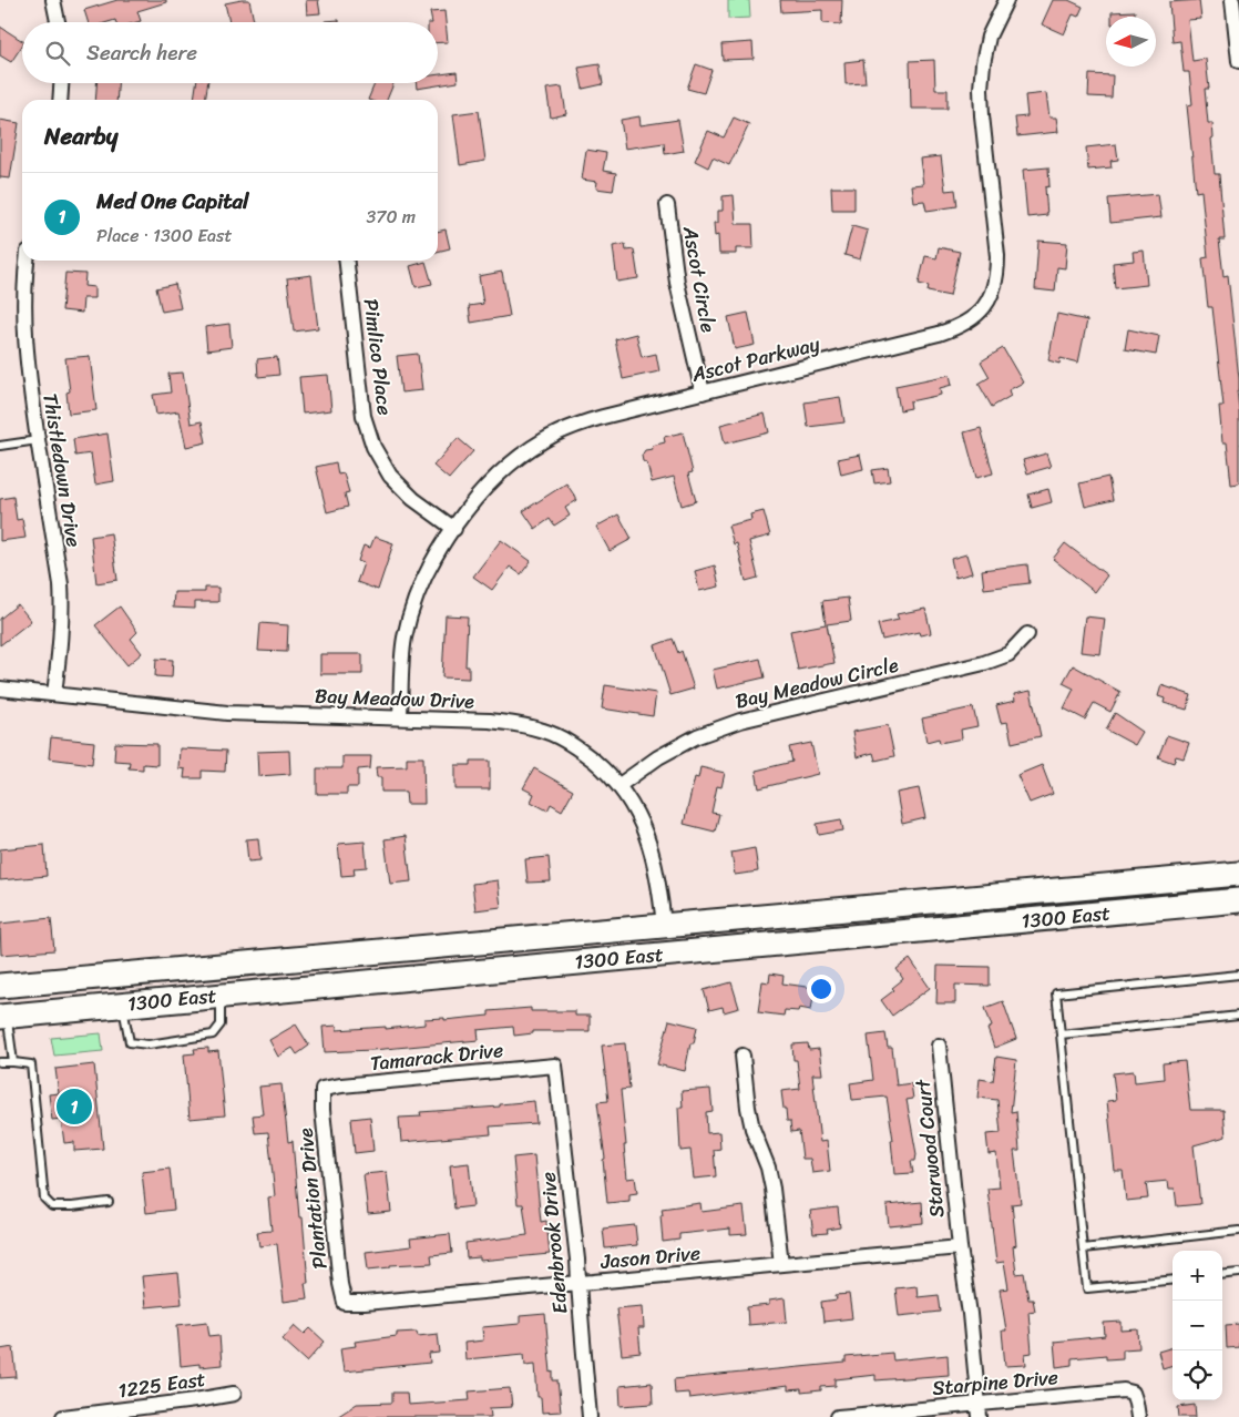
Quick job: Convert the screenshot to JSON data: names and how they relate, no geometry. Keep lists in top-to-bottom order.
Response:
{
  "streets": {
    "main road": ["1300 East"],
    "street": [
      "Ascot Circle",
      "Pimlico Place",
      "Ascot Parkway",
      "Thistledown Drive",
      "Bay Meadow Circle",
      "Bay Meadow Drive",
      "Tamarack Drive",
      "Starwood Court",
      "Plantation Drive",
      "Edenbrook Drive",
      "Jason Drive",
      "Starpine Drive",
      "1225 East"
    ]
  },
  "crossings": [
    ["Ascot Circle", "Ascot Parkway"],
    ["Pimlico Place", "Ascot Parkway"],
    ["Ascot Parkway", "Bay Meadow Drive"],
    ["Thistledown Drive", "Bay Meadow Drive"],
    ["Bay Meadow Circle", "Bay Meadow Drive"],
    ["Bay Meadow Drive", "1300 East"],
    ["Tamarack Drive", "Plantation Drive"],
    ["Tamarack Drive", "Edenbrook Drive"],
    ["Starwood Court", "Jason Drive"],
    ["Starwood Court", "Starpine Drive"],
    ["Plantation Drive", "Jason Drive"],
    ["Edenbrook Drive", "Jason Drive"]
  ],
  "north": "left",
  "page": {
    "search": "Search here",
    "heading": "Nearby",
    "list": [
      {
        "mark": "1",
        "name": "Med One Capital",
        "note": "Place · 1300 East",
        "value": "370 m"
      }
    ],
    "pins": "1",
    "map_buttons": ["+", "−"]
  }
}
